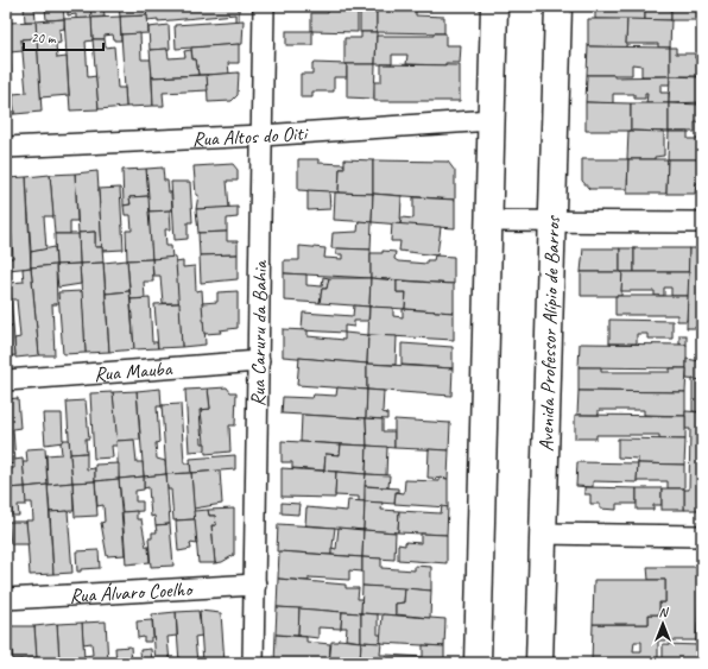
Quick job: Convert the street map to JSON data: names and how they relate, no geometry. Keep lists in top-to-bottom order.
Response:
{
  "streets": {
    "street": [
      "Rua Altos do Oiti",
      "Rua Caruru da Bahia",
      "Avenida Professor Alípio de Barros",
      "Rua Mauba",
      "Rua Álvaro Coelho"
    ]
  },
  "crossings": [
    ["Rua Altos do Oiti", "Rua Caruru da Bahia"],
    ["Rua Caruru da Bahia", "Rua Mauba"],
    ["Rua Caruru da Bahia", "Rua Álvaro Coelho"]
  ],
  "scale_bar": "20 m",
  "north": "top"
}
